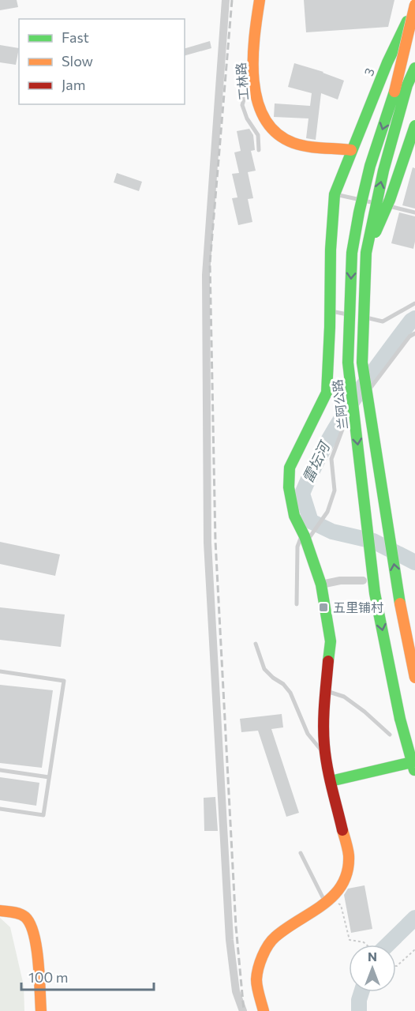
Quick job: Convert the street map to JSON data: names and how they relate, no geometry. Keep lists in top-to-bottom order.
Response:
{
  "streets": {
    "main road": ["3", "工林路", "兰阿公路"]
  },
  "crossings": [
    ["3", "工林路"]
  ],
  "water": ["雷坛河"],
  "places": {
    "transit": ["五里铺村"]
  },
  "legend": ["Fast", "Slow", "Jam"],
  "scale_bar": "100 m",
  "north": "top"
}
